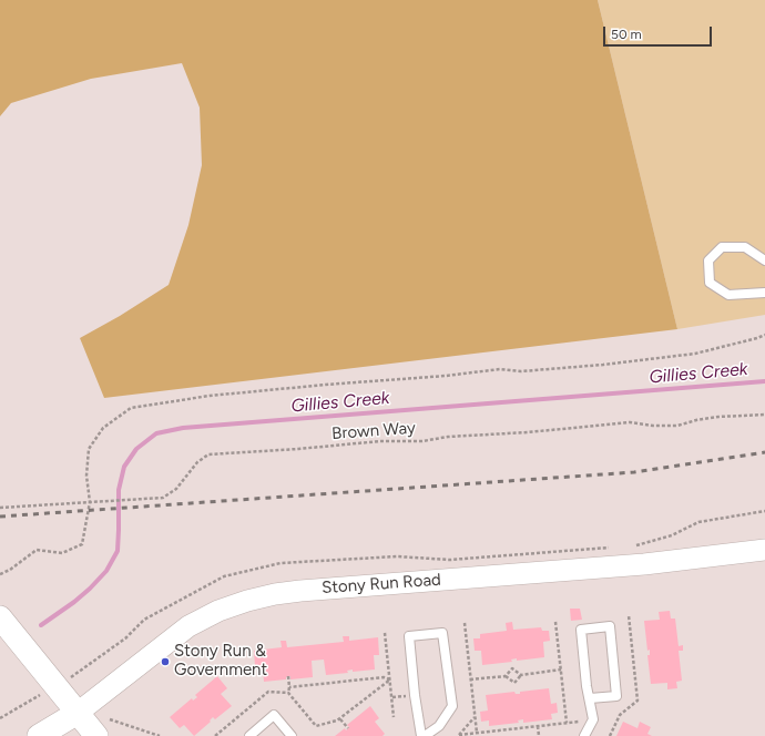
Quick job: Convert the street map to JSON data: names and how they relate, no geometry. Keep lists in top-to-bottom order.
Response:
{
  "streets": {
    "main road": ["Stony Run Road"],
    "path": ["Brown Way"]
  },
  "water": ["Gillies Creek"],
  "places": ["Stony Run & Government"],
  "scale_bar": "50 m"
}
